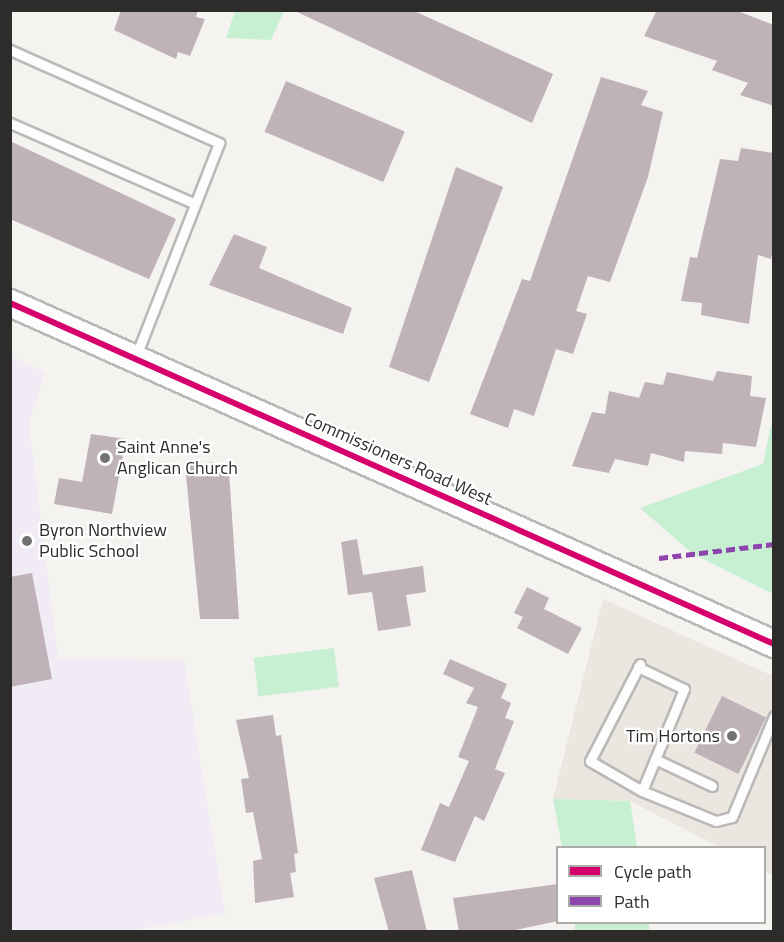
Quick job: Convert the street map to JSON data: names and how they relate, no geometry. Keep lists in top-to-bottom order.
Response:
{
  "streets": {
    "main road": ["Commissioners Road West"]
  },
  "places": ["Saint Anne's Anglican Church", "Byron Northview Public School", "Tim Hortons"],
  "legend": ["Cycle path", "Path"]
}
